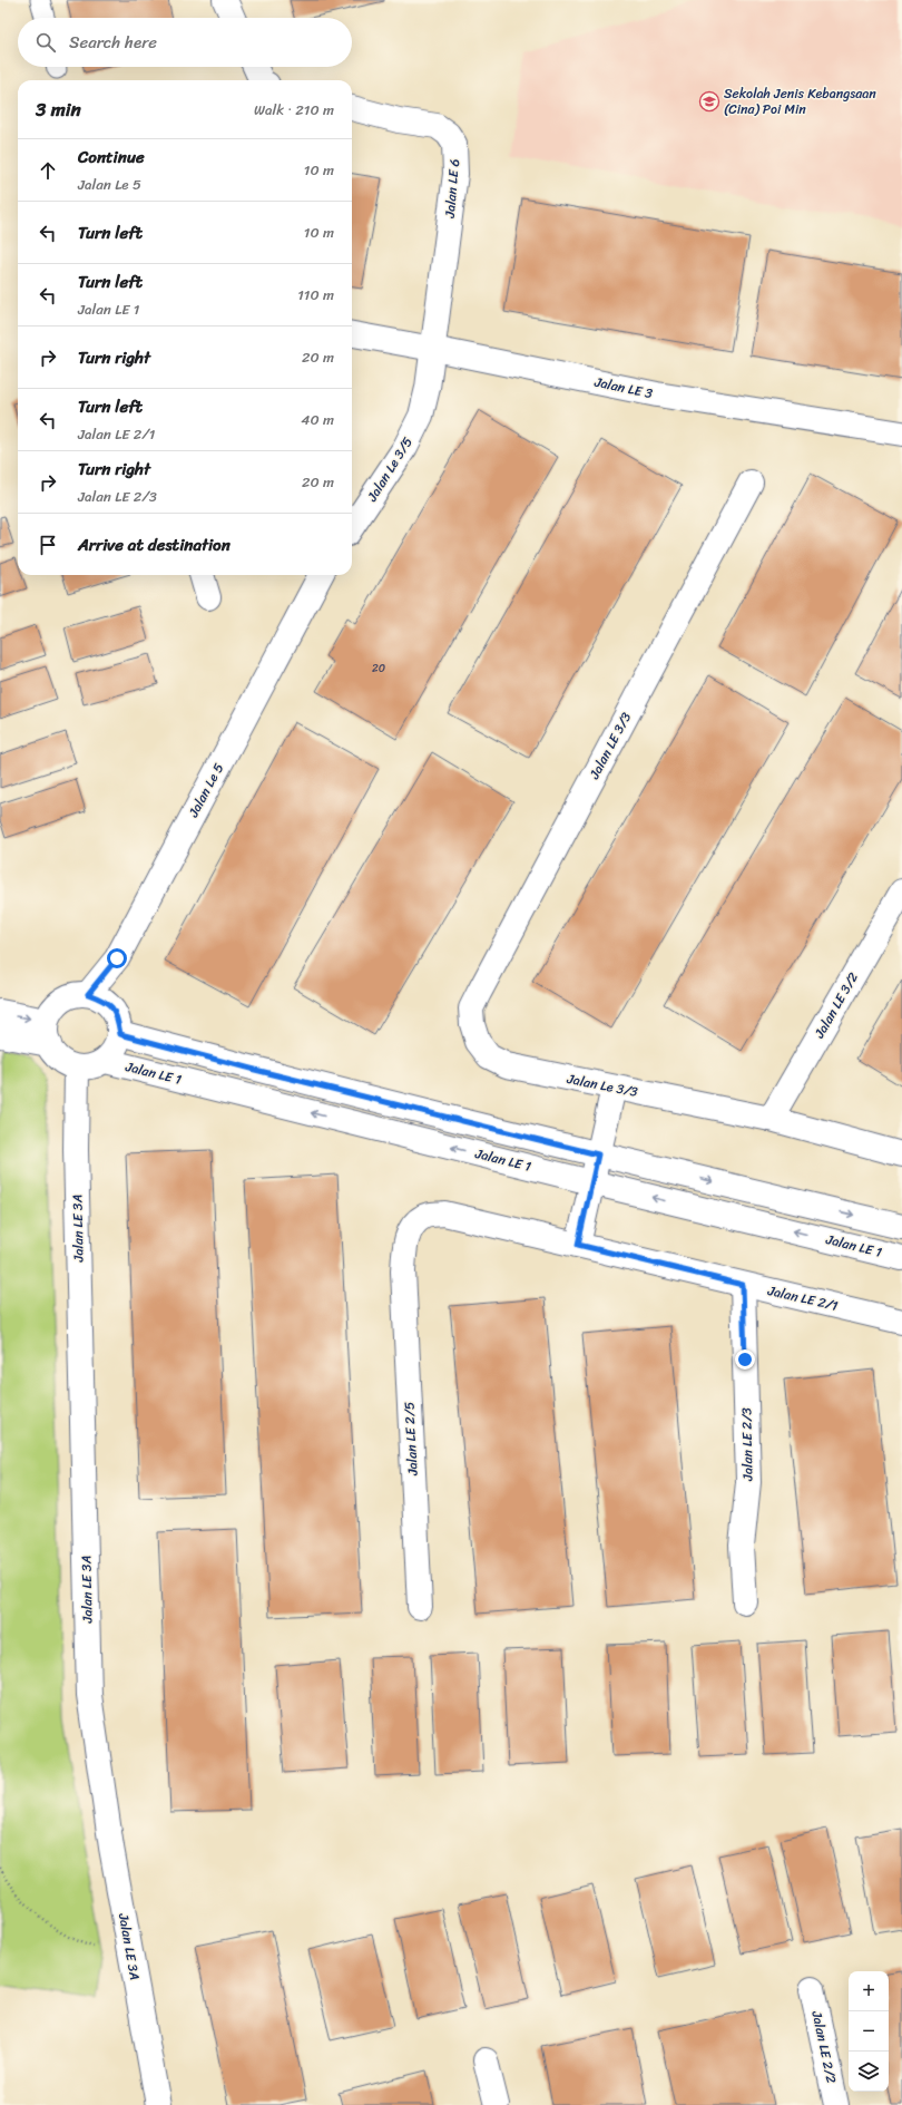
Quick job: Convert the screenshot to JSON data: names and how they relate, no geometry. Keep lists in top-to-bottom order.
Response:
{
  "streets": {
    "street": [
      "Jalan LE 6",
      "Jalan LE 3",
      "Jalan Le 3/5",
      "Jalan LE 3/3",
      "Jalan Le 5",
      "Jalan LE 3/2",
      "Jalan LE 1",
      "Jalan Le 3/3",
      "Jalan LE 3A",
      "Jalan LE 2/1",
      "Jalan LE 2/5",
      "Jalan LE 2/3",
      "Jalan LE 2/2"
    ]
  },
  "crossings": [
    ["Jalan LE 6", "Jalan LE 3"],
    ["Jalan LE 6", "Jalan Le 3/5"],
    ["Jalan LE 3", "Jalan Le 3/5"],
    ["Jalan LE 3/3", "Jalan Le 3/3"],
    ["Jalan Le 5", "Jalan LE 1"],
    ["Jalan Le 5", "Jalan LE 3A"],
    ["Jalan LE 3/2", "Jalan Le 3/3"],
    ["Jalan LE 1", "Jalan LE 3A"],
    ["Jalan LE 2/1", "Jalan LE 2/5"],
    ["Jalan LE 2/1", "Jalan LE 2/3"]
  ],
  "places": {
    "school or university": ["Sekolah Jenis Kebangsaan (Cina) Poi Min"]
  },
  "house_numbers": ["20"],
  "page": {
    "search": "Search here",
    "heading": ["3 min", "Walk · 210 m"],
    "list": [
      ["Continue", "Jalan Le 5", "10 m"],
      ["Turn left", "10 m"],
      ["Turn left", "Jalan LE 1", "110 m"],
      ["Turn right", "20 m"],
      ["Turn left", "Jalan LE 2/1", "40 m"],
      ["Turn right", "Jalan LE 2/3", "20 m"],
      "Arrive at destination"
    ],
    "map_buttons": ["+", "−"]
  }
}
